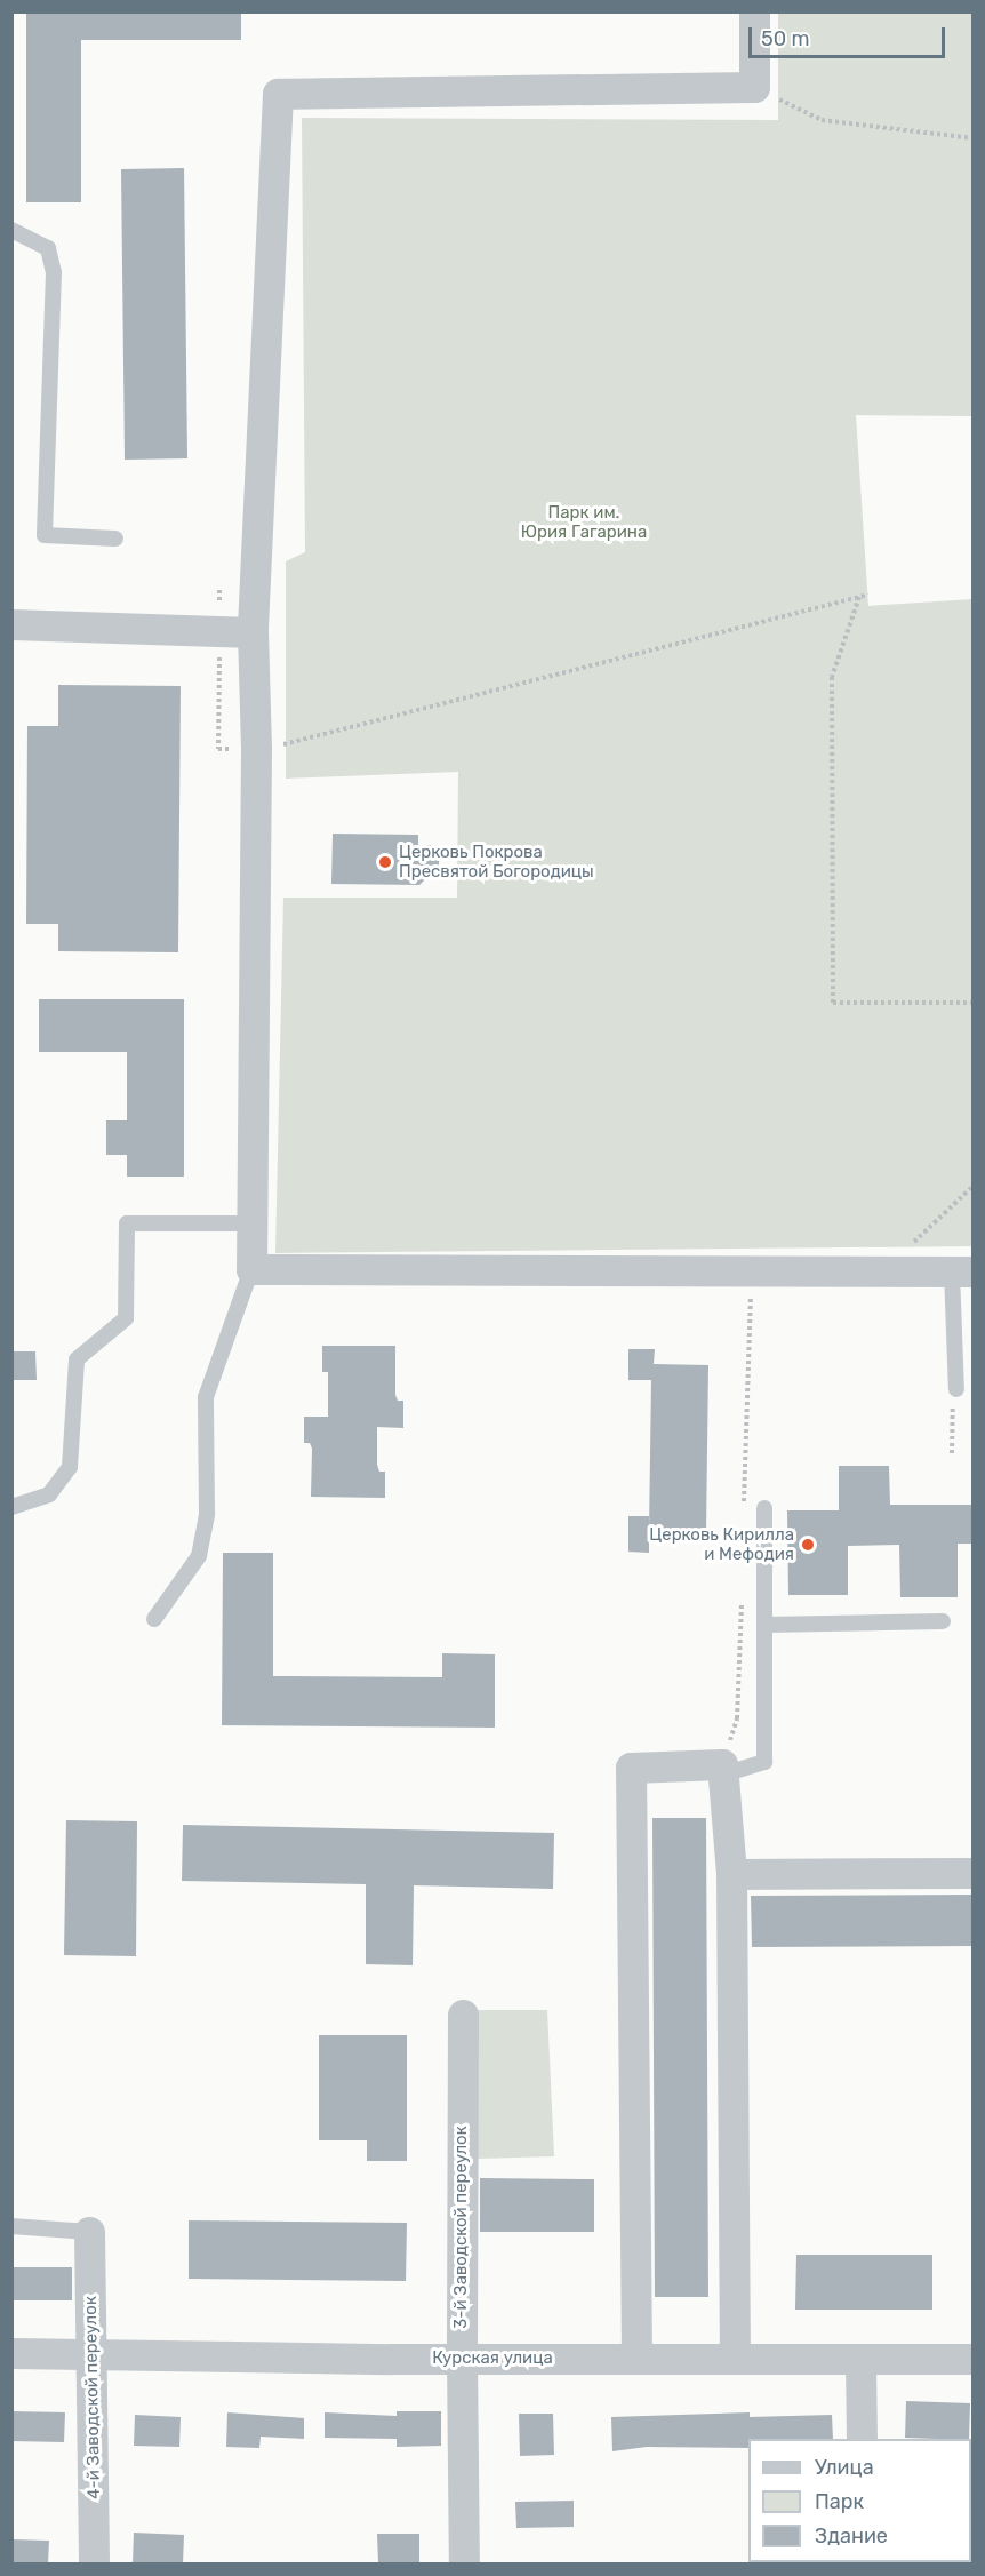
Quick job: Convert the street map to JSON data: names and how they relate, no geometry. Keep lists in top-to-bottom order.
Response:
{
  "streets": {
    "street": ["3-й Заводской переулок", "Курская улица", "4-й Заводской переулок"]
  },
  "crossings": [
    ["3-й Заводской переулок", "Курская улица"],
    ["Курская улица", "4-й Заводской переулок"]
  ],
  "parks": ["Парк им. Юрия Гагарина"],
  "places": ["Церковь Покрова Пресвятой Богородицы", "Церковь Кирилла и Мефодия"],
  "legend": ["Улица", "Парк", "Здание"],
  "scale_bar": "50 m"
}
